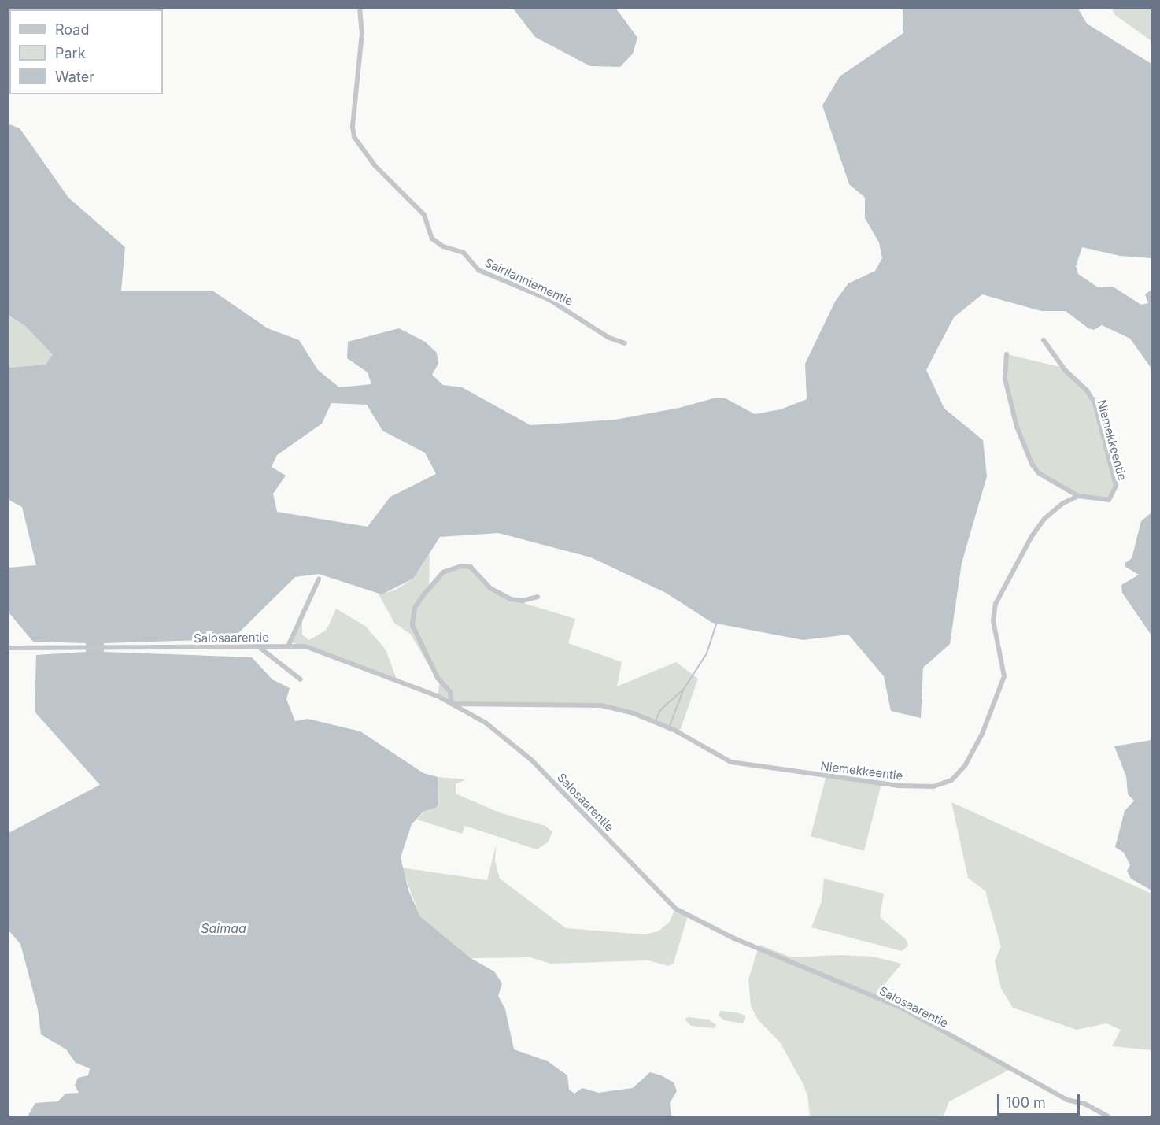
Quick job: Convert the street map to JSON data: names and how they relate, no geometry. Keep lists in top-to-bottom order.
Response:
{
  "streets": {
    "street": ["Sairilanniementie", "Niemekkeentie", "Salosaarentie"]
  },
  "crossings": [
    ["Niemekkeentie", "Salosaarentie"]
  ],
  "water": ["Saimaa"],
  "legend": ["Road", "Park", "Water"],
  "scale_bar": "100 m"
}
